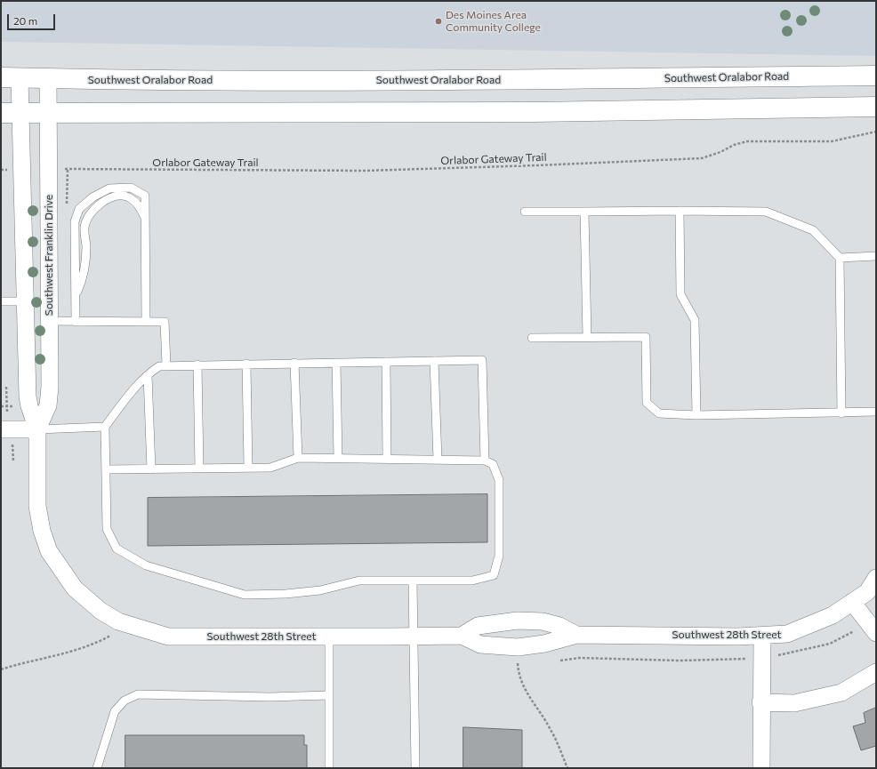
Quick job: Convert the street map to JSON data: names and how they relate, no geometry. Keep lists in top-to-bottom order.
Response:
{
  "streets": {
    "main road": ["Southwest Oralabor Road"],
    "street": ["Southwest Franklin Drive", "Southwest 28th Street"],
    "path": ["Orlabor Gateway Trail"]
  },
  "crossings": [
    ["Southwest Oralabor Road", "Southwest Franklin Drive"],
    ["Southwest Franklin Drive", "Southwest 28th Street"]
  ],
  "places": ["Des Moines Area Community College"],
  "scale_bar": "20 m"
}
